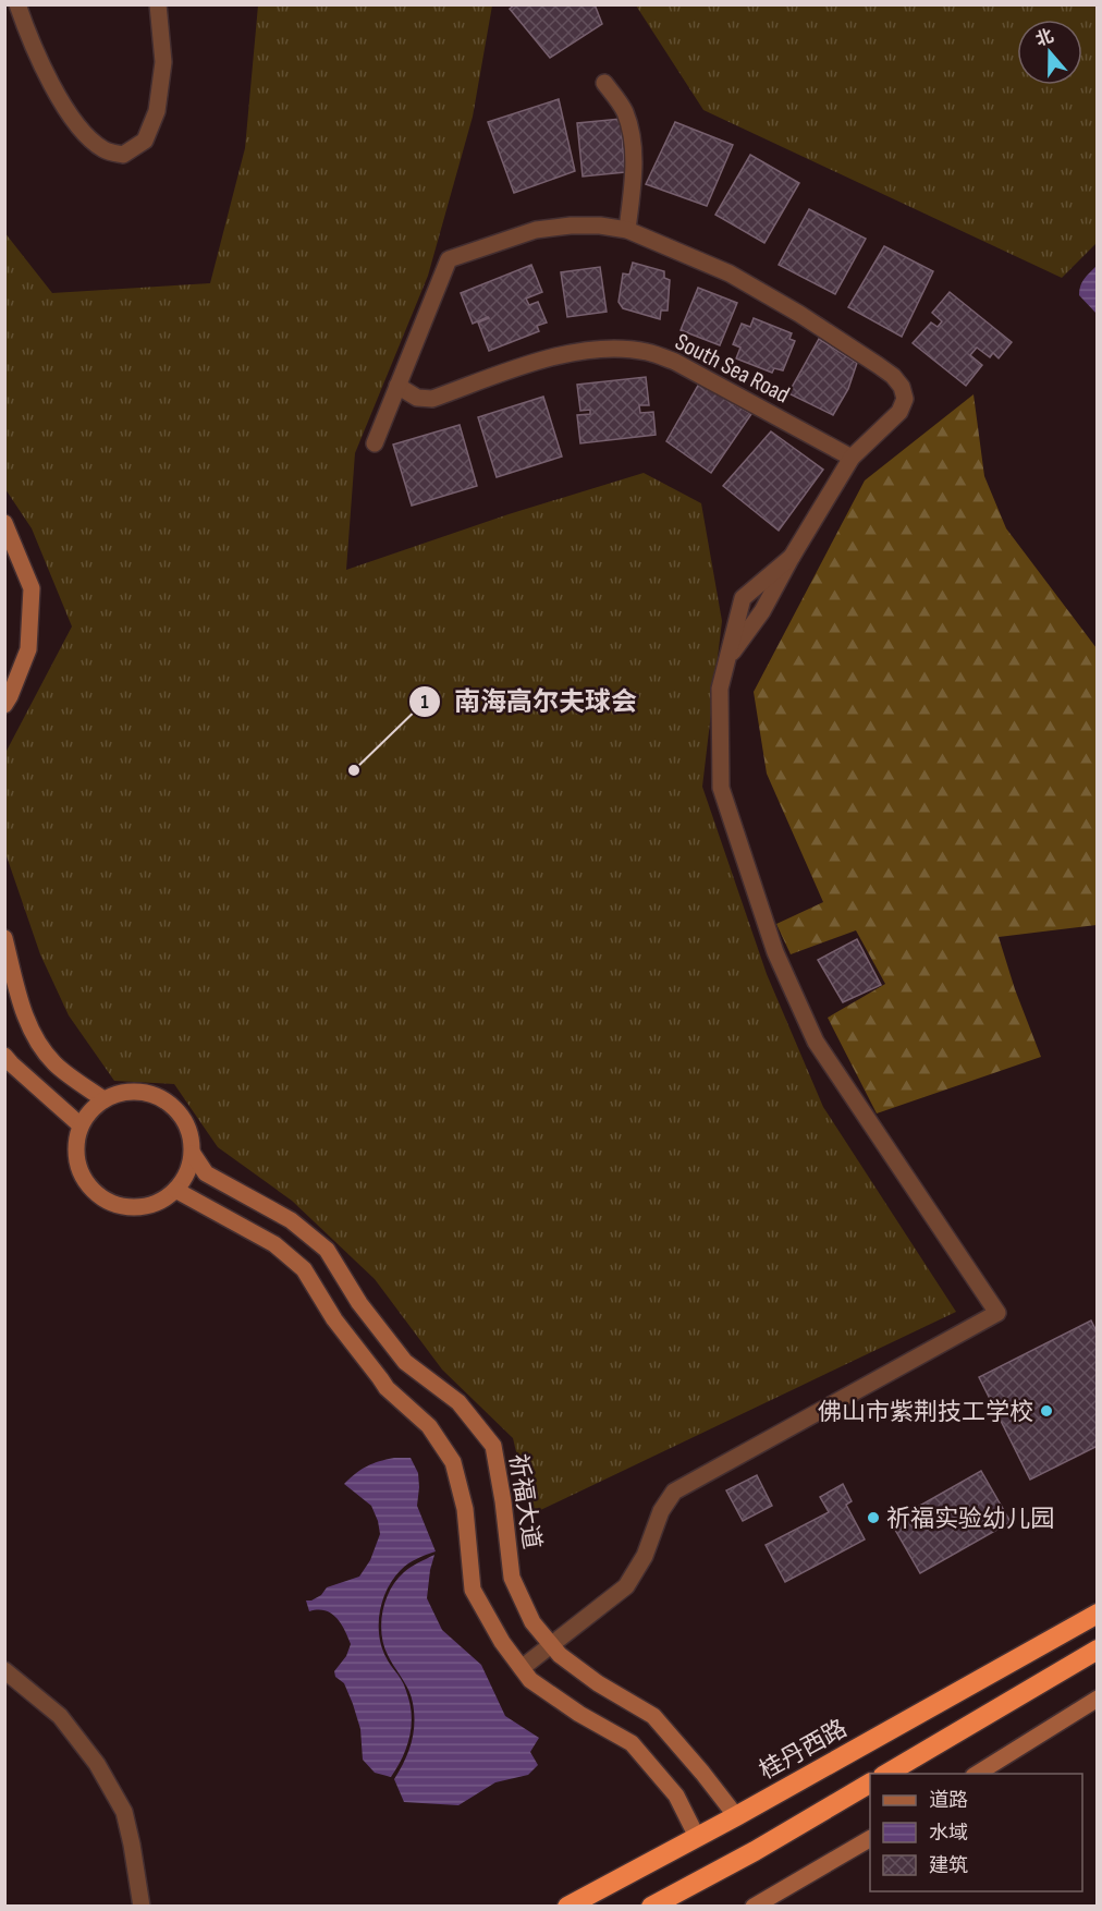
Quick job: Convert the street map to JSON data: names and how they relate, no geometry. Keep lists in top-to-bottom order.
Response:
{
  "streets": {
    "highway": ["桂丹西路"],
    "street": ["South Sea Road", "祈福大道"]
  },
  "crossings": [
    ["祈福大道", "桂丹西路"]
  ],
  "places": ["南海高尔夫球会", "佛山市紫荆技工学校", "祈福实验幼儿园"],
  "legend": ["道路", "水域", "建筑"],
  "north": "top"
}
